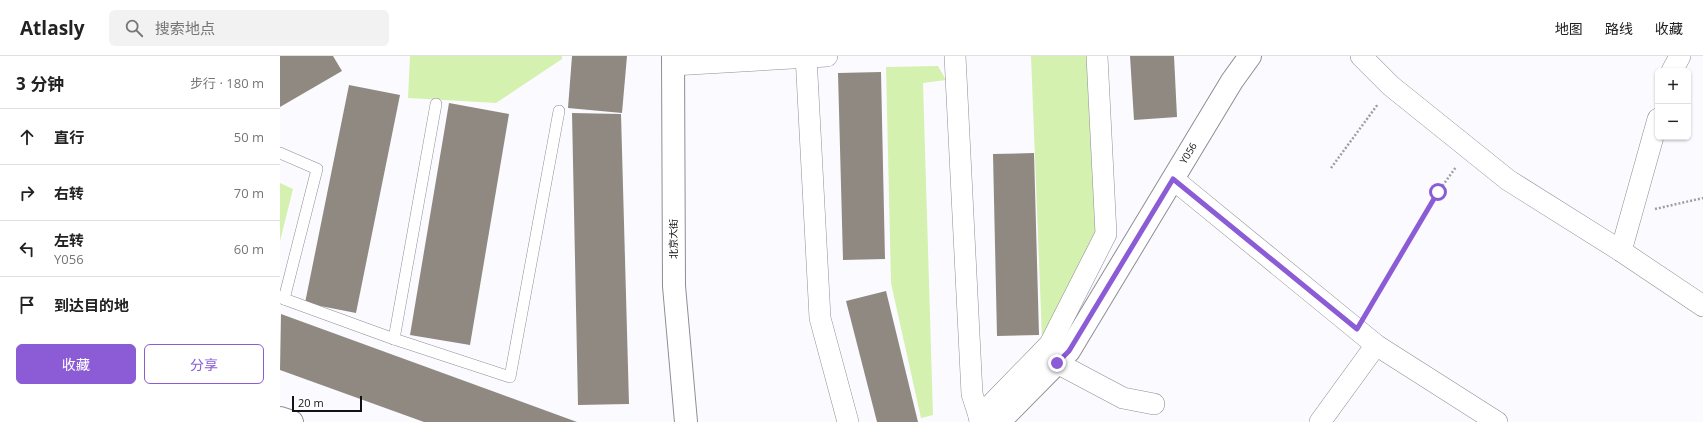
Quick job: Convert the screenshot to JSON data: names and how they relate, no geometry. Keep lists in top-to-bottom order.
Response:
{
  "streets": {
    "street": ["Y056", "北京大街"]
  },
  "scale_bar": "20 m",
  "page": {
    "header": "Atlasly",
    "search": "搜索地点",
    "nav": ["地图", "路线", "收藏"],
    "heading": ["3 分钟", "步行 · 180 m"],
    "map_buttons": ["+", "−"],
    "list": [
      ["直行", "50 m"],
      ["右转", "70 m"],
      ["左转", "Y056", "60 m"],
      "到达目的地"
    ],
    "buttons": ["收藏", "分享"],
    "scale": "20 m"
  }
}
